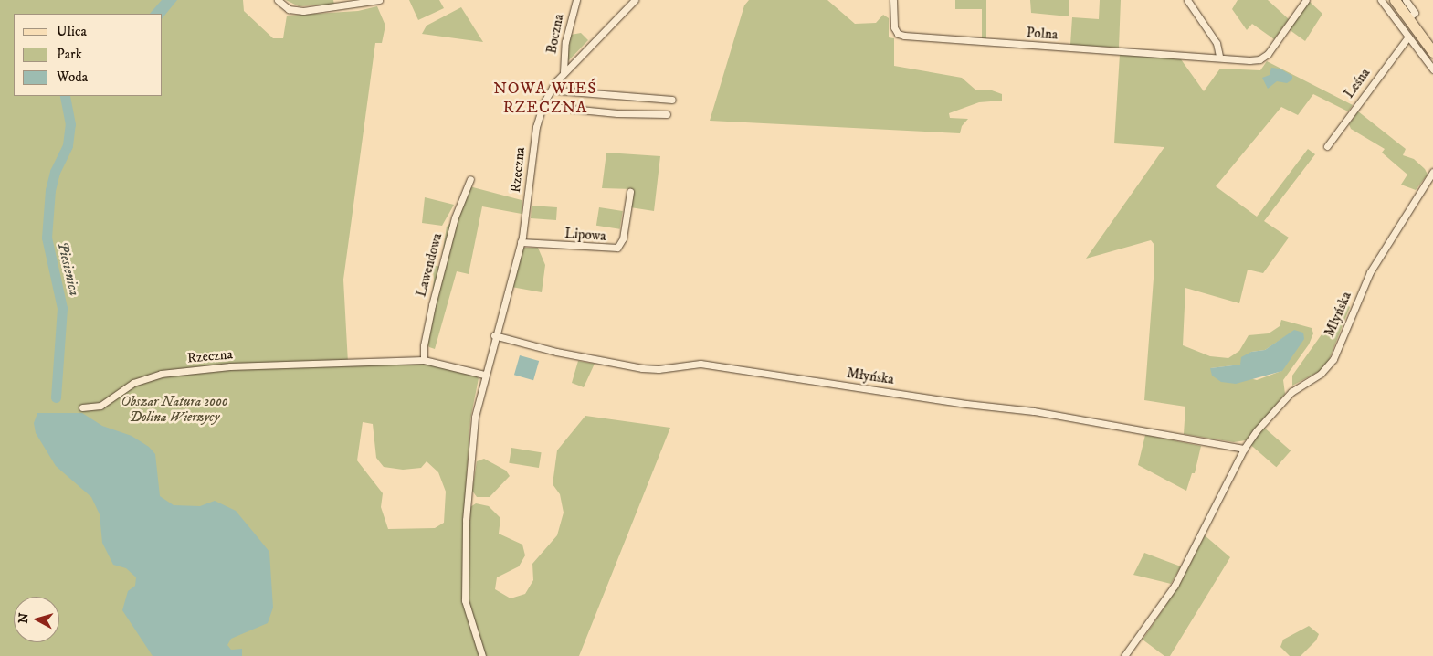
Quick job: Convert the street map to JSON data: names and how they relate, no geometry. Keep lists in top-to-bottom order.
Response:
{
  "streets": {
    "street": [
      "Boczna",
      "Polna",
      "Leśna",
      "Rzeczna",
      "Lipowa",
      "Lawendowa",
      "Młyńska"
    ]
  },
  "crossings": [
    ["Boczna", "Rzeczna"],
    ["Rzeczna", "Lipowa"],
    ["Rzeczna", "Lawendowa"],
    ["Rzeczna", "Młyńska"]
  ],
  "districts": ["NOWA WIEŚ RZECZNA"],
  "water": ["Piesienica"],
  "parks": ["Obszar Natura 2000 Dolina Wierzycy"],
  "legend": ["Ulica", "Park", "Woda"],
  "north": "left"
}
